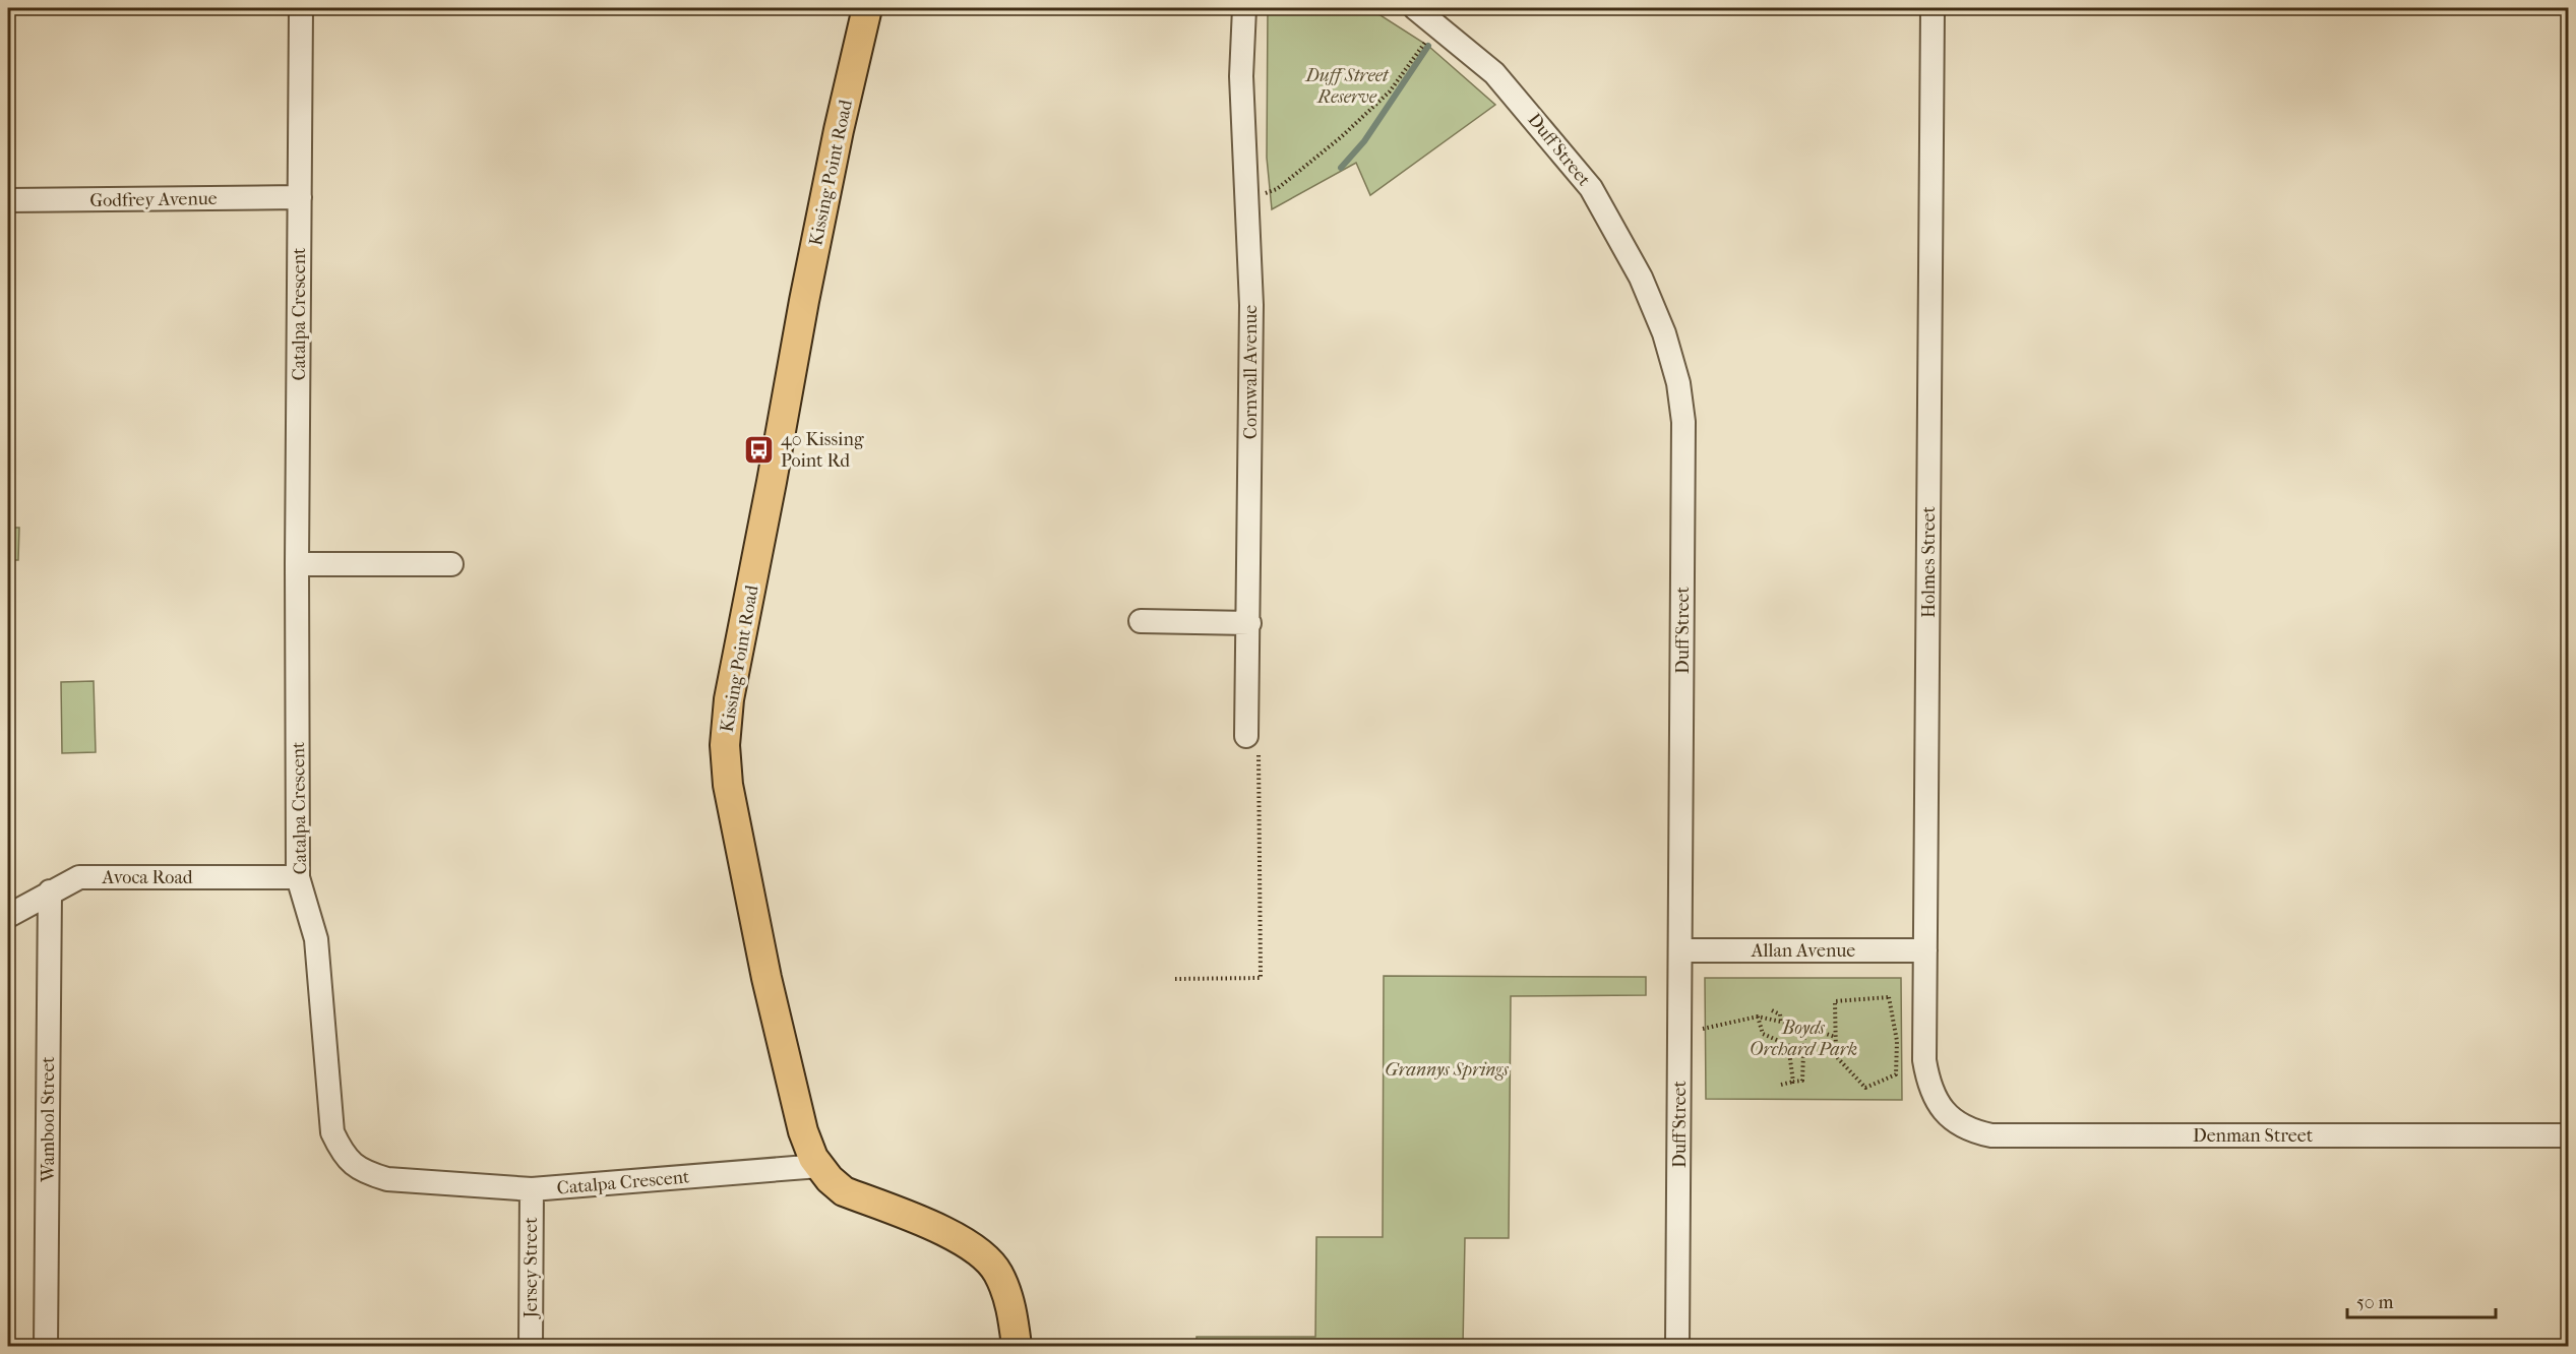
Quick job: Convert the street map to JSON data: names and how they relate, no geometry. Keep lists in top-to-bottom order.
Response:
{
  "streets": {
    "main road": ["Kissing Point Road"],
    "street": [
      "Duff Street",
      "Godfrey Avenue",
      "Catalpa Crescent",
      "Cornwall Avenue",
      "Holmes Street",
      "Avoca Road",
      "Allan Avenue",
      "Wambool Street",
      "Denman Street",
      "Jersey Street"
    ]
  },
  "crossings": [
    ["Duff Street", "Allan Avenue"],
    ["Kissing Point Road", "Catalpa Crescent"],
    ["Godfrey Avenue", "Catalpa Crescent"],
    ["Catalpa Crescent", "Avoca Road"],
    ["Catalpa Crescent", "Jersey Street"],
    ["Holmes Street", "Allan Avenue"],
    ["Holmes Street", "Denman Street"],
    ["Avoca Road", "Wambool Street"]
  ],
  "parks": ["Duff Street Reserve", "Boyds Orchard Park", "Grannys Springs"],
  "places": {
    "bus stop": ["40 Kissing Point Rd"]
  },
  "scale_bar": "50 m"
}
